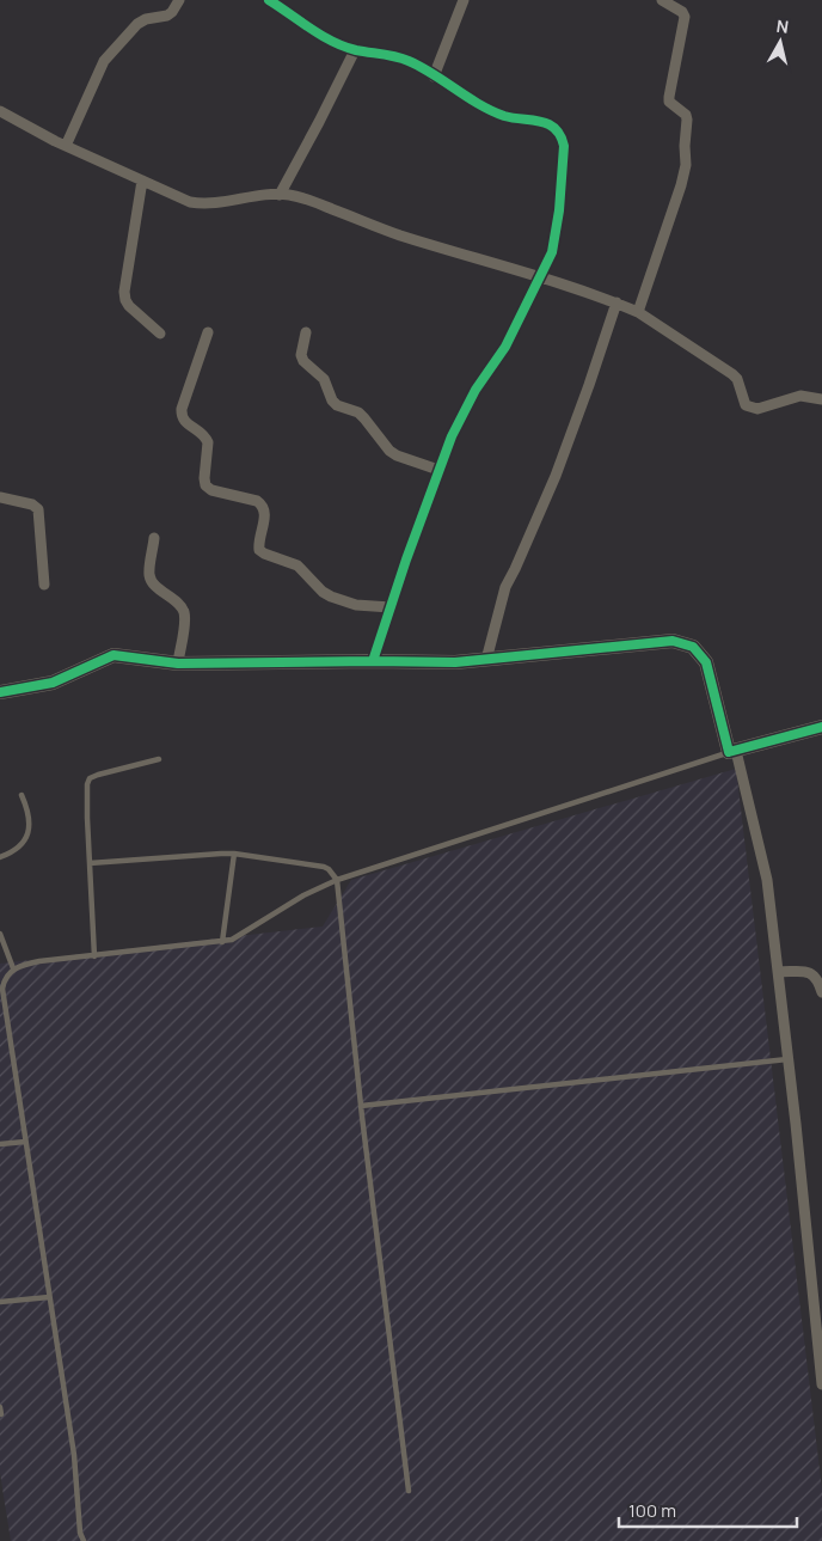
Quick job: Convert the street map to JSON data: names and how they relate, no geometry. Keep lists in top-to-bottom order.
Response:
{
  "scale_bar": "100 m",
  "north": "top"
}
